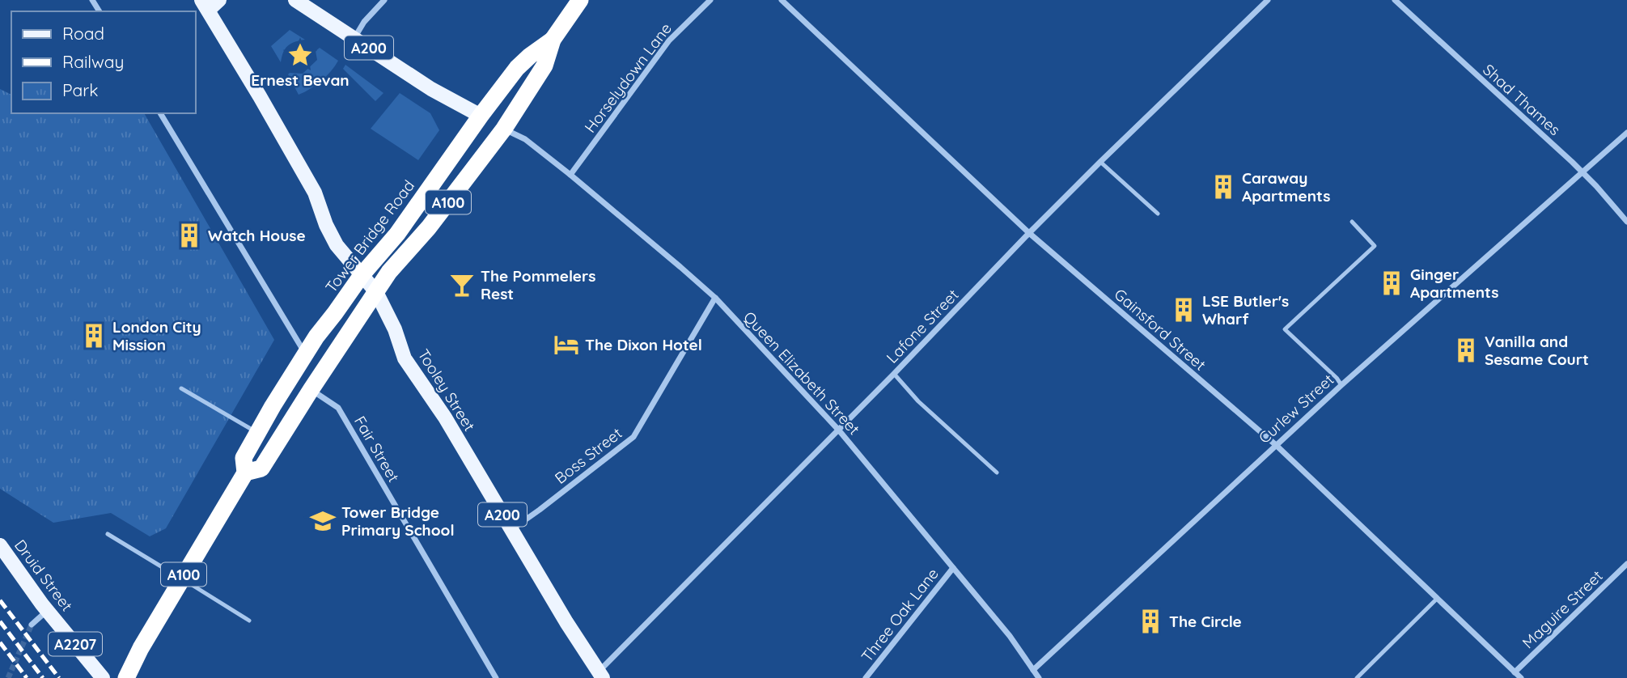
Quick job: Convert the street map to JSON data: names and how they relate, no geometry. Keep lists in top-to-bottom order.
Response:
{
  "streets": {
    "highway": ["A100", "Tower Bridge Road"],
    "main road": [
      "A200",
      "Tooley Street",
      "Druid Street",
      "A2207"
    ],
    "street": [
      "Horselydown Lane",
      "Shad Thames",
      "Lafone Street",
      "Gainsford Street",
      "Queen Elizabeth Street",
      "Curlew Street",
      "Fair Street",
      "Boss Street",
      "Maguire Street",
      "Three Oak Lane"
    ]
  },
  "crossings": [
    ["A200", "Tower Bridge Road"],
    ["Horselydown Lane", "Queen Elizabeth Street"],
    ["Shad Thames", "Curlew Street"],
    ["Tower Bridge Road", "Queen Elizabeth Street"],
    ["Tower Bridge Road", "Tooley Street"],
    ["Tower Bridge Road", "Fair Street"],
    ["Lafone Street", "Gainsford Street"],
    ["Lafone Street", "Queen Elizabeth Street"],
    ["Lafone Street", "Tooley Street"],
    ["Gainsford Street", "Curlew Street"],
    ["Gainsford Street", "Maguire Street"],
    ["Queen Elizabeth Street", "Curlew Street"],
    ["Queen Elizabeth Street", "Boss Street"],
    ["Queen Elizabeth Street", "Three Oak Lane"],
    ["Tooley Street", "Boss Street"]
  ],
  "places": {
    "place": ["Ernest Bevan"],
    "building": [
      "Caraway Apartments",
      "Watch House",
      "Ginger Apartments",
      "LSE Butler's Wharf",
      "London City Mission",
      "Vanilla and Sesame Court",
      "The Circle"
    ],
    "bar": ["The Pommelers Rest"],
    "hotel": ["The Dixon Hotel"],
    "school or university": ["Tower Bridge Primary School"]
  },
  "legend": ["Road", "Railway", "Park"]
}
